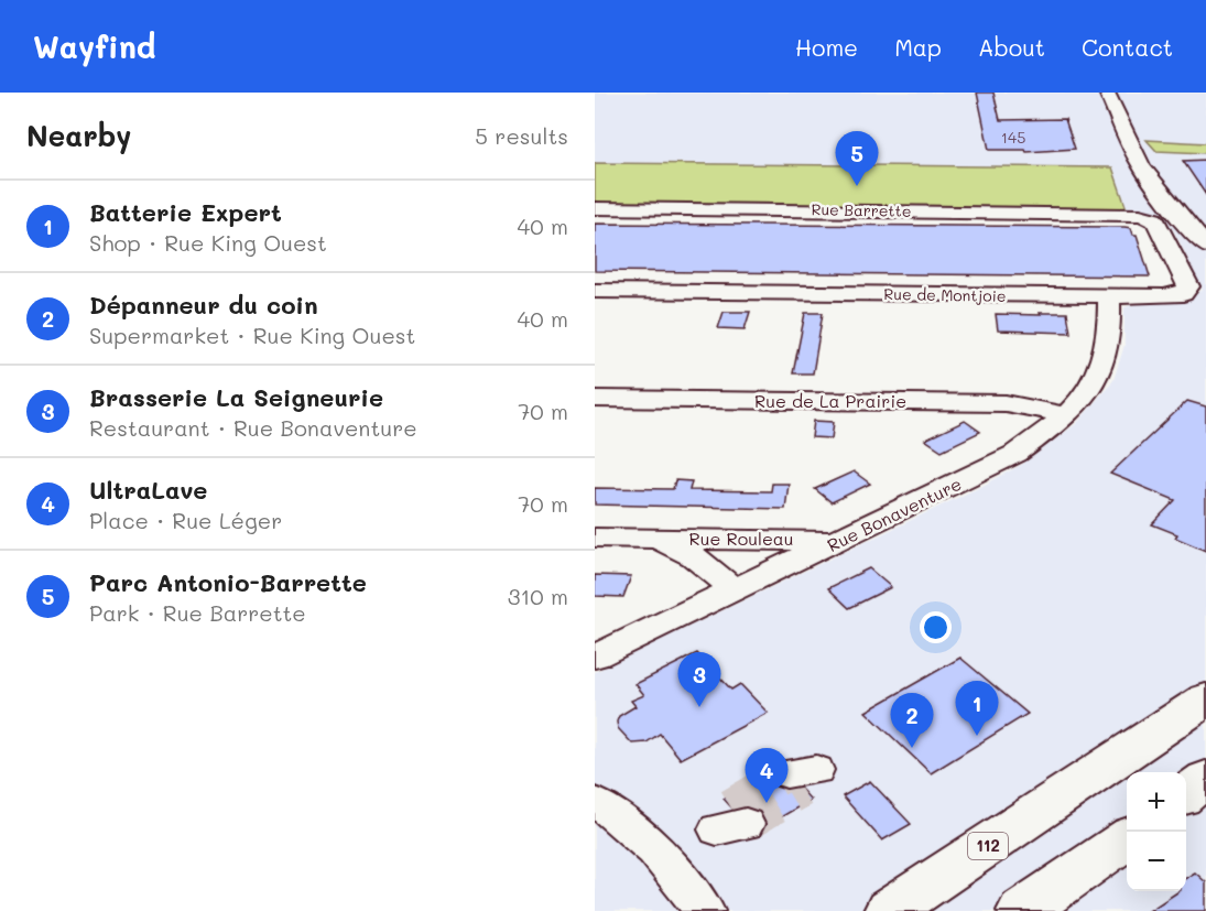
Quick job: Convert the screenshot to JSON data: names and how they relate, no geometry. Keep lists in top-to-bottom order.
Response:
{
  "streets": {
    "main road": ["112"],
    "street": [
      "Rue Barrette",
      "Rue de Montjoie",
      "Rue de La Prairie",
      "Rue Bonaventure",
      "Rue Rouleau"
    ]
  },
  "crossings": [
    ["Rue Barrette", "Rue de Montjoie"],
    ["Rue de Montjoie", "Rue Bonaventure"],
    ["Rue de La Prairie", "Rue Bonaventure"],
    ["Rue Bonaventure", "Rue Rouleau"]
  ],
  "house_numbers": ["145"],
  "page": {
    "header": "Wayfind",
    "nav": [
      "Home",
      "Map",
      "About",
      "Contact"
    ],
    "heading": ["Nearby", "5 results"],
    "pins": [
      "5",
      "3",
      "1",
      "2",
      "4"
    ],
    "list": [
      {
        "mark": "1",
        "name": "Batterie Expert",
        "note": "Shop · Rue King Ouest",
        "value": "40 m"
      },
      {
        "mark": "2",
        "name": "Dépanneur du coin",
        "note": "Supermarket · Rue King Ouest",
        "value": "40 m"
      },
      {
        "mark": "3",
        "name": "Brasserie La Seigneurie",
        "note": "Restaurant · Rue Bonaventure",
        "value": "70 m"
      },
      {
        "mark": "4",
        "name": "UltraLave",
        "note": "Place · Rue Léger",
        "value": "70 m"
      },
      {
        "mark": "5",
        "name": "Parc Antonio-Barrette",
        "note": "Park · Rue Barrette",
        "value": "310 m"
      }
    ],
    "map_buttons": ["+", "−"]
  }
}
